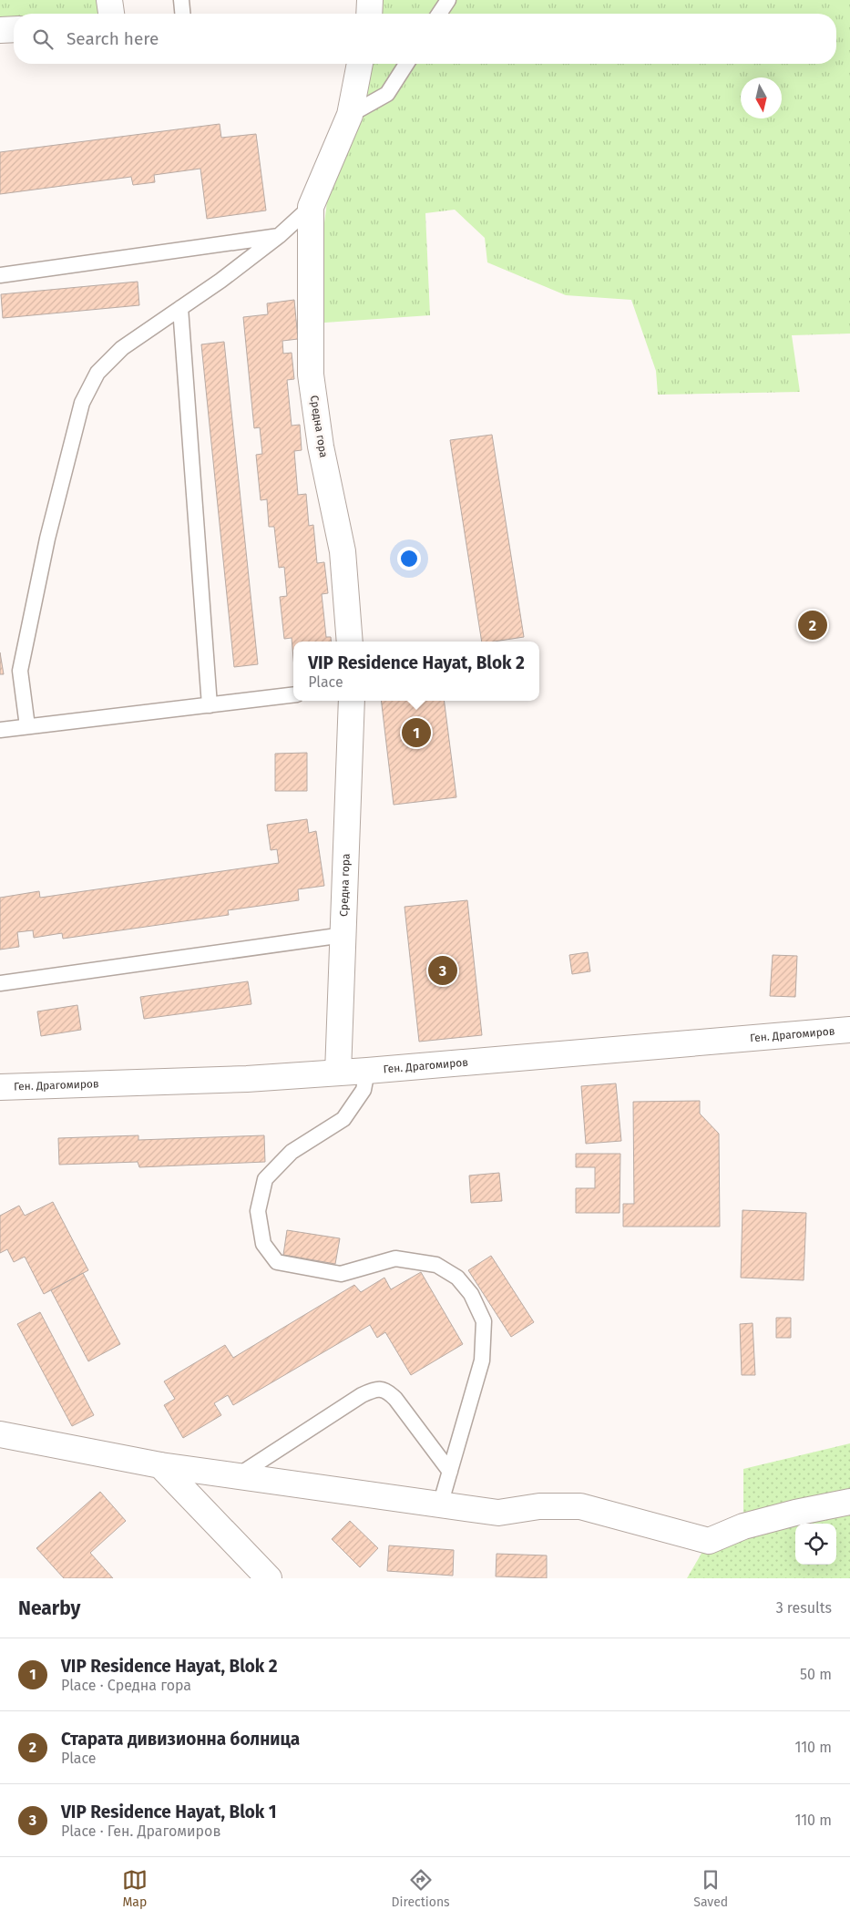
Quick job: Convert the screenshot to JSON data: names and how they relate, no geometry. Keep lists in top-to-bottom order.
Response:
{
  "streets": {
    "street": ["Средна гора", "Ген. Драгомиров"]
  },
  "crossings": [
    ["Средна гора", "Ген. Драгомиров"]
  ],
  "north": "bottom",
  "page": {
    "search": "Search here",
    "pins": ["2", "1", "3"],
    "popup": ["VIP Residence Hayat, Blok 2", "Place"],
    "heading": ["Nearby", "3 results"],
    "list": [
      {
        "mark": "1",
        "name": "VIP Residence Hayat, Blok 2",
        "note": "Place · Средна гора",
        "value": "50 m"
      },
      {
        "mark": "2",
        "name": "Старата дивизионна болница",
        "note": "Place",
        "value": "110 m"
      },
      {
        "mark": "3",
        "name": "VIP Residence Hayat, Blok 1",
        "note": "Place · Ген. Драгомиров",
        "value": "110 m"
      }
    ],
    "nav": ["Map", "Directions", "Saved"]
  }
}
